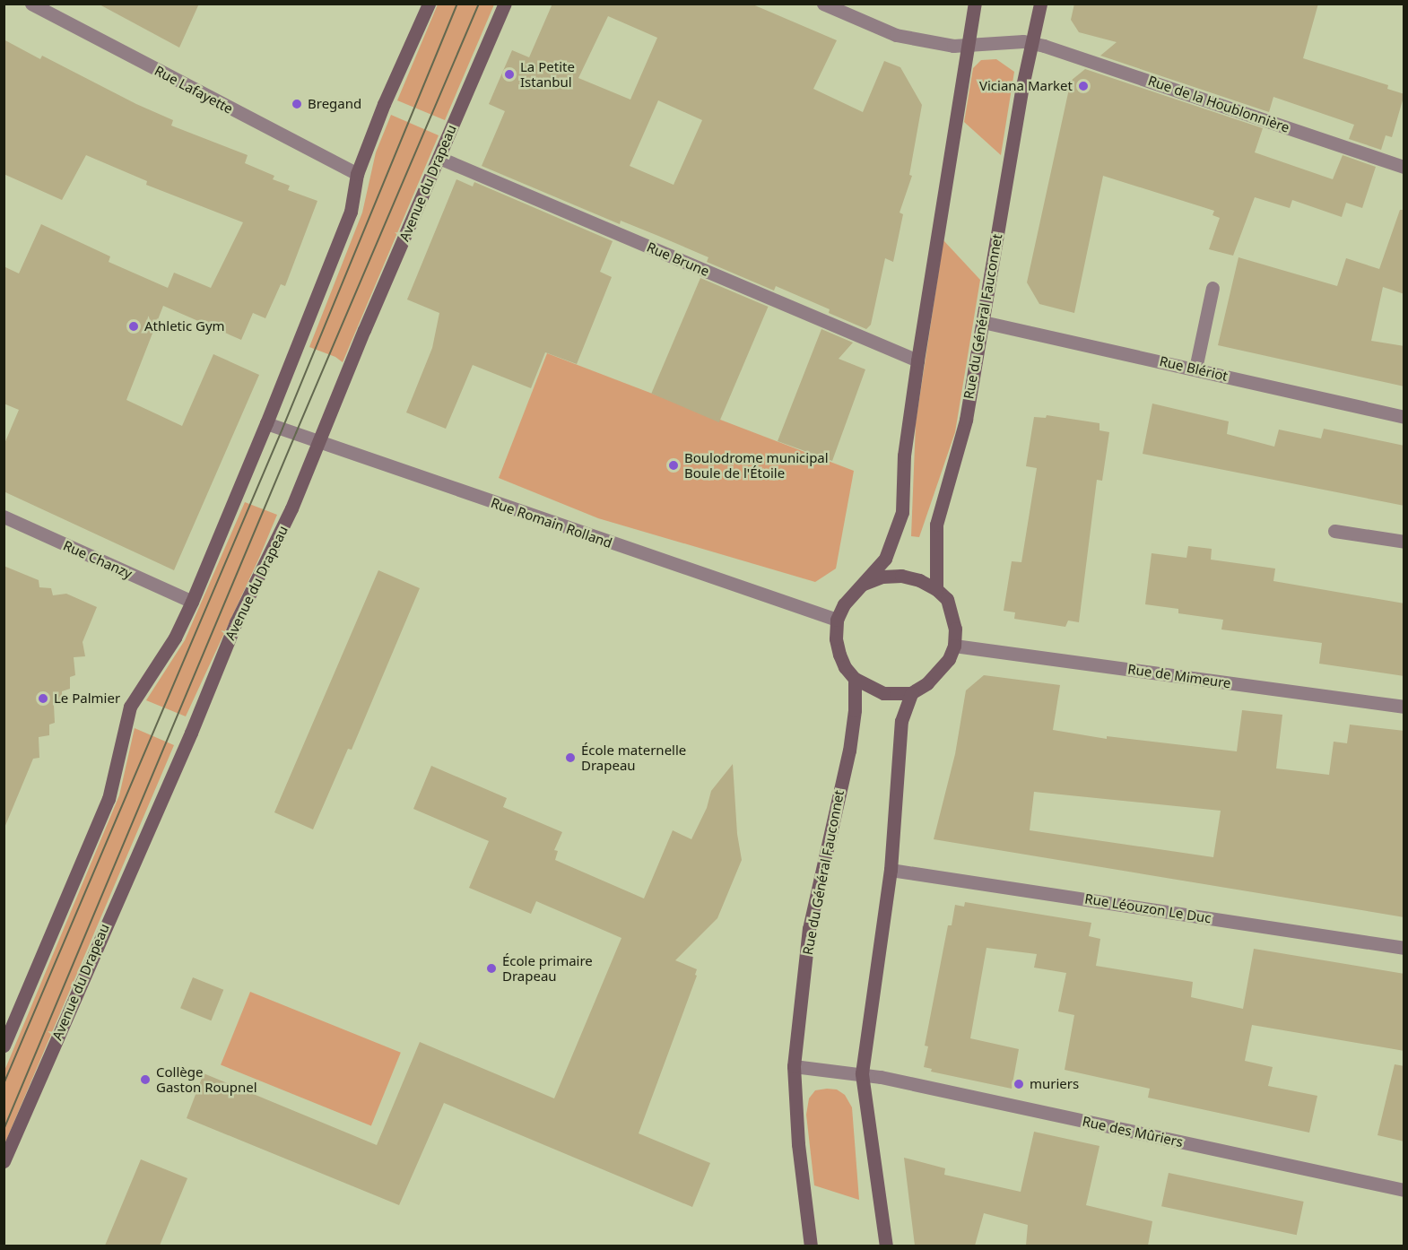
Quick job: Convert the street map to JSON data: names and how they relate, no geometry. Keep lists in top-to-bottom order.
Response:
{
  "streets": {
    "main road": ["Avenue du Drapeau", "Rue du Général Fauconnet"],
    "street": [
      "Rue Lafayette",
      "Rue de la Houblonnière",
      "Rue Brune",
      "Rue Blériot",
      "Rue Romain Rolland",
      "Rue Chanzy",
      "Rue de Mimeure",
      "Rue Léouzon Le Duc",
      "Rue des Mûriers"
    ]
  },
  "crossings": [
    ["Rue de la Houblonnière", "Rue du Général Fauconnet"],
    ["Avenue du Drapeau", "Rue Brune"],
    ["Avenue du Drapeau", "Rue Romain Rolland"],
    ["Rue du Général Fauconnet", "Rue Blériot"],
    ["Rue du Général Fauconnet", "Rue Romain Rolland"],
    ["Rue du Général Fauconnet", "Rue de Mimeure"],
    ["Rue Romain Rolland", "Rue de Mimeure"]
  ],
  "places": [
    "La Petite Istanbul",
    "Viciana Market",
    "Bregand",
    "Athletic Gym",
    "Boulodrome municipal Boule de l'Étoile",
    "Le Palmier",
    "École maternelle Drapeau",
    "École primaire Drapeau",
    "Collège Gaston Roupnel",
    "muriers"
  ]
}
